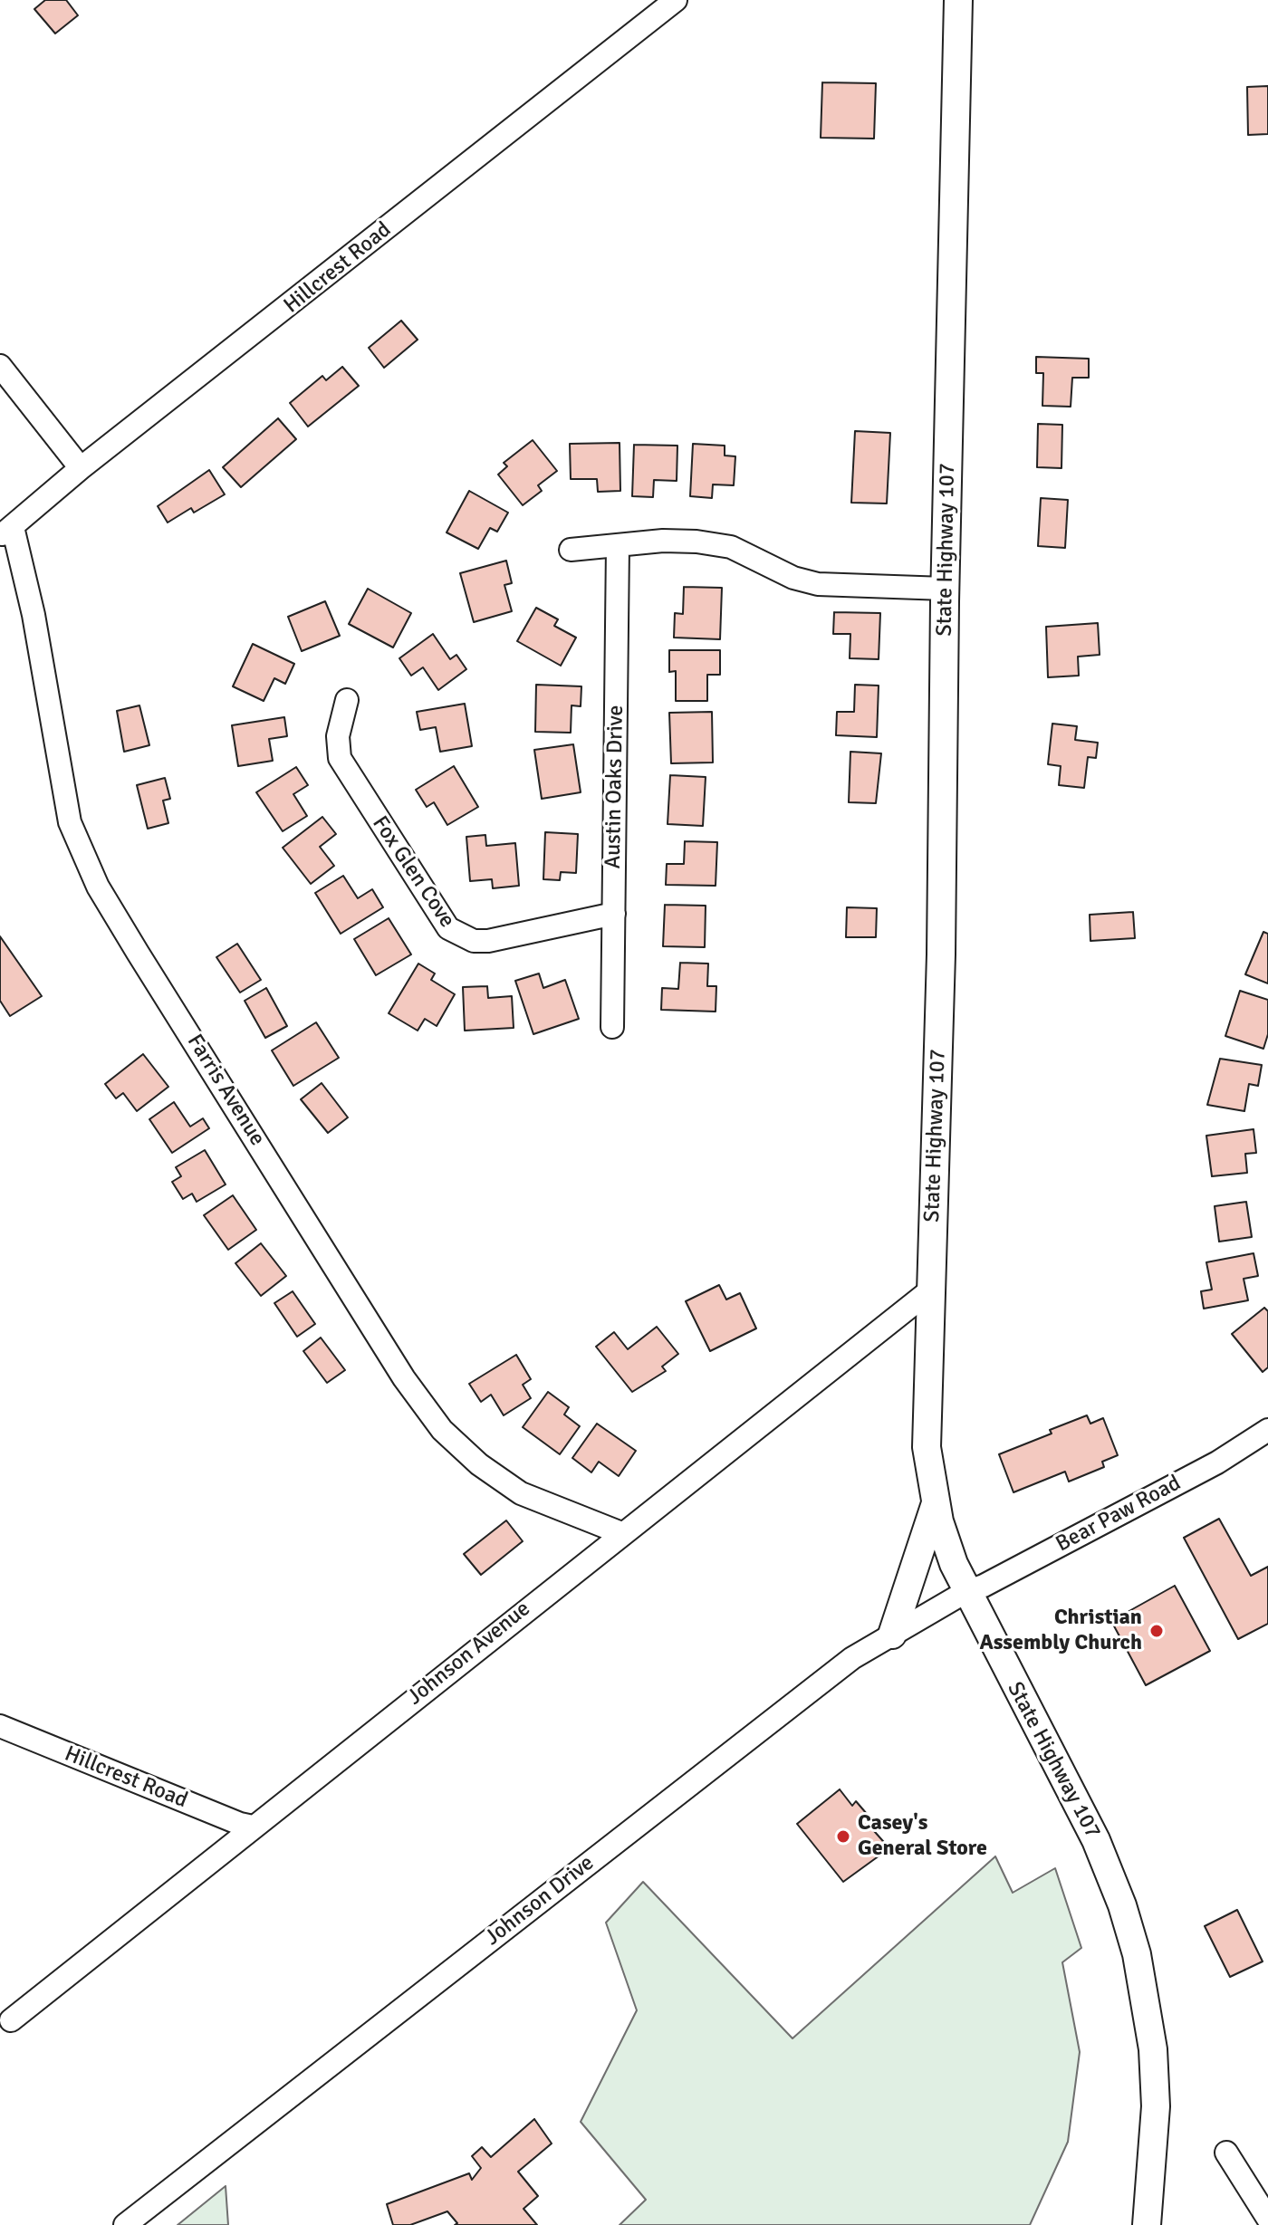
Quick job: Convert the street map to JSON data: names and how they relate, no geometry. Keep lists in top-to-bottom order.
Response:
{
  "streets": {
    "main road": ["State Highway 107"],
    "street": [
      "Hillcrest Road",
      "Austin Oaks Drive",
      "Fox Glen Cove",
      "Farris Avenue",
      "Bear Paw Road",
      "Johnson Avenue",
      "Johnson Drive"
    ]
  },
  "crossings": [
    ["Hillcrest Road", "Farris Avenue"],
    ["Hillcrest Road", "Johnson Avenue"],
    ["State Highway 107", "Bear Paw Road"],
    ["State Highway 107", "Johnson Avenue"],
    ["State Highway 107", "Johnson Drive"],
    ["Austin Oaks Drive", "Fox Glen Cove"],
    ["Farris Avenue", "Johnson Avenue"],
    ["Bear Paw Road", "Johnson Drive"]
  ],
  "places": ["Christian Assembly Church", "Casey's General Store"]
}
